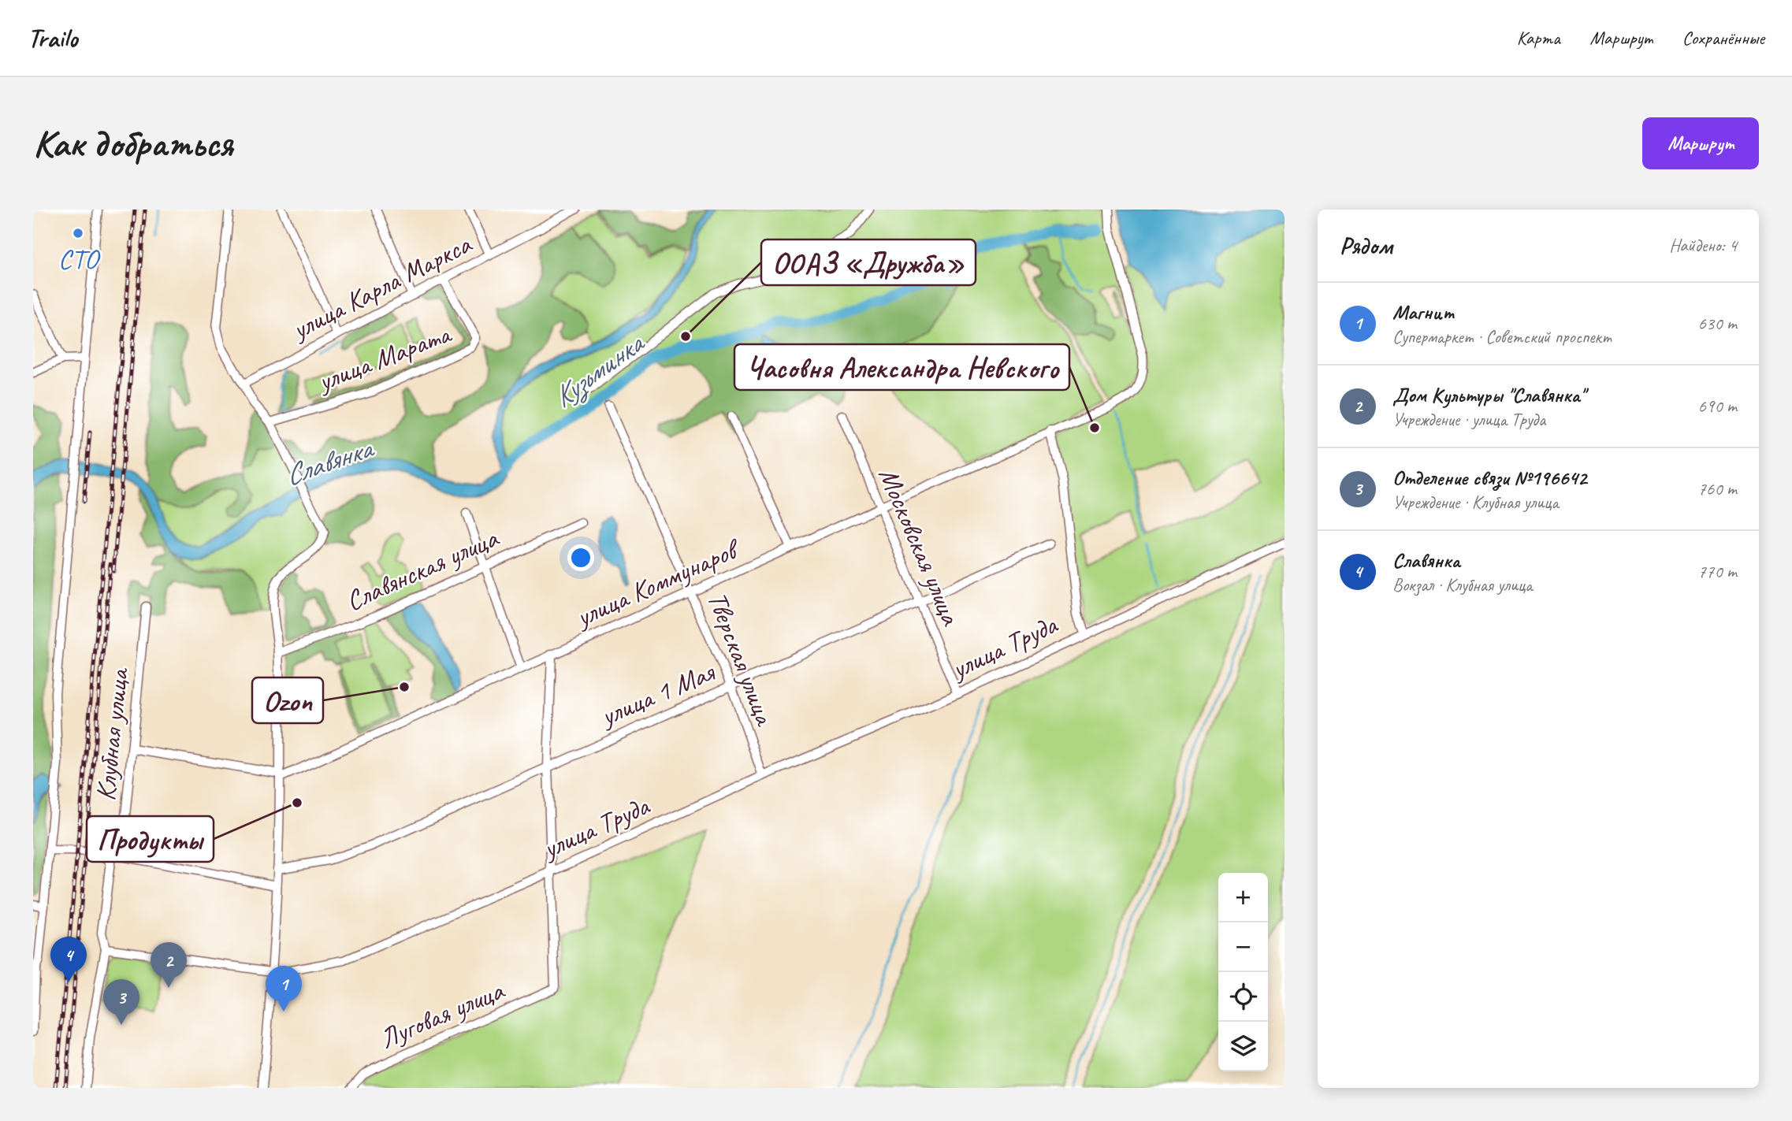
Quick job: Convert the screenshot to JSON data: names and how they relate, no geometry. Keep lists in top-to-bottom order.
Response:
{
  "streets": {
    "street": [
      "улица Карла Маркса",
      "улица Марата",
      "Московская улица",
      "Славянская улица",
      "улица Коммунаров",
      "улица Труда",
      "Тверская улица",
      "улица 1 Мая",
      "Клубная улица",
      "Луговая улица"
    ]
  },
  "crossings": [
    ["улица Карла Маркса", "улица Марата"],
    ["Московская улица", "улица Коммунаров"],
    ["Московская улица", "улица Труда"],
    ["Московская улица", "улица 1 Мая"],
    ["улица Коммунаров", "Тверская улица"],
    ["улица Труда", "Тверская улица"],
    ["улица Труда", "Луговая улица"],
    ["Тверская улица", "улица 1 Мая"]
  ],
  "water": ["Кузьминка", "Славянка"],
  "places": [
    "СТО",
    "ООАЗ «Дружба»",
    "Часовня Александра Невского",
    "Ozon",
    "Продукты"
  ],
  "page": {
    "header": "Trailo",
    "nav": ["Карта", "Маршрут", "Сохранённые"],
    "buttons": "Маршрут",
    "title": "Как добраться",
    "heading": ["Рядом", "Найдено: 4"],
    "list": [
      {
        "mark": "1",
        "name": "Магнит",
        "note": "Супермаркет · Советский проспект",
        "value": "630 m"
      },
      {
        "mark": "2",
        "name": "Дом Культуры \"Славянка\"",
        "note": "Учреждение · улица Труда",
        "value": "690 m"
      },
      {
        "mark": "3",
        "name": "Отделение связи №196642",
        "note": "Учреждение · Клубная улица",
        "value": "760 m"
      },
      {
        "mark": "4",
        "name": "Славянка",
        "note": "Вокзал · Клубная улица",
        "value": "770 m"
      }
    ],
    "map_buttons": ["+", "−"],
    "pins": [
      "4",
      "2",
      "1",
      "3"
    ]
  }
}
